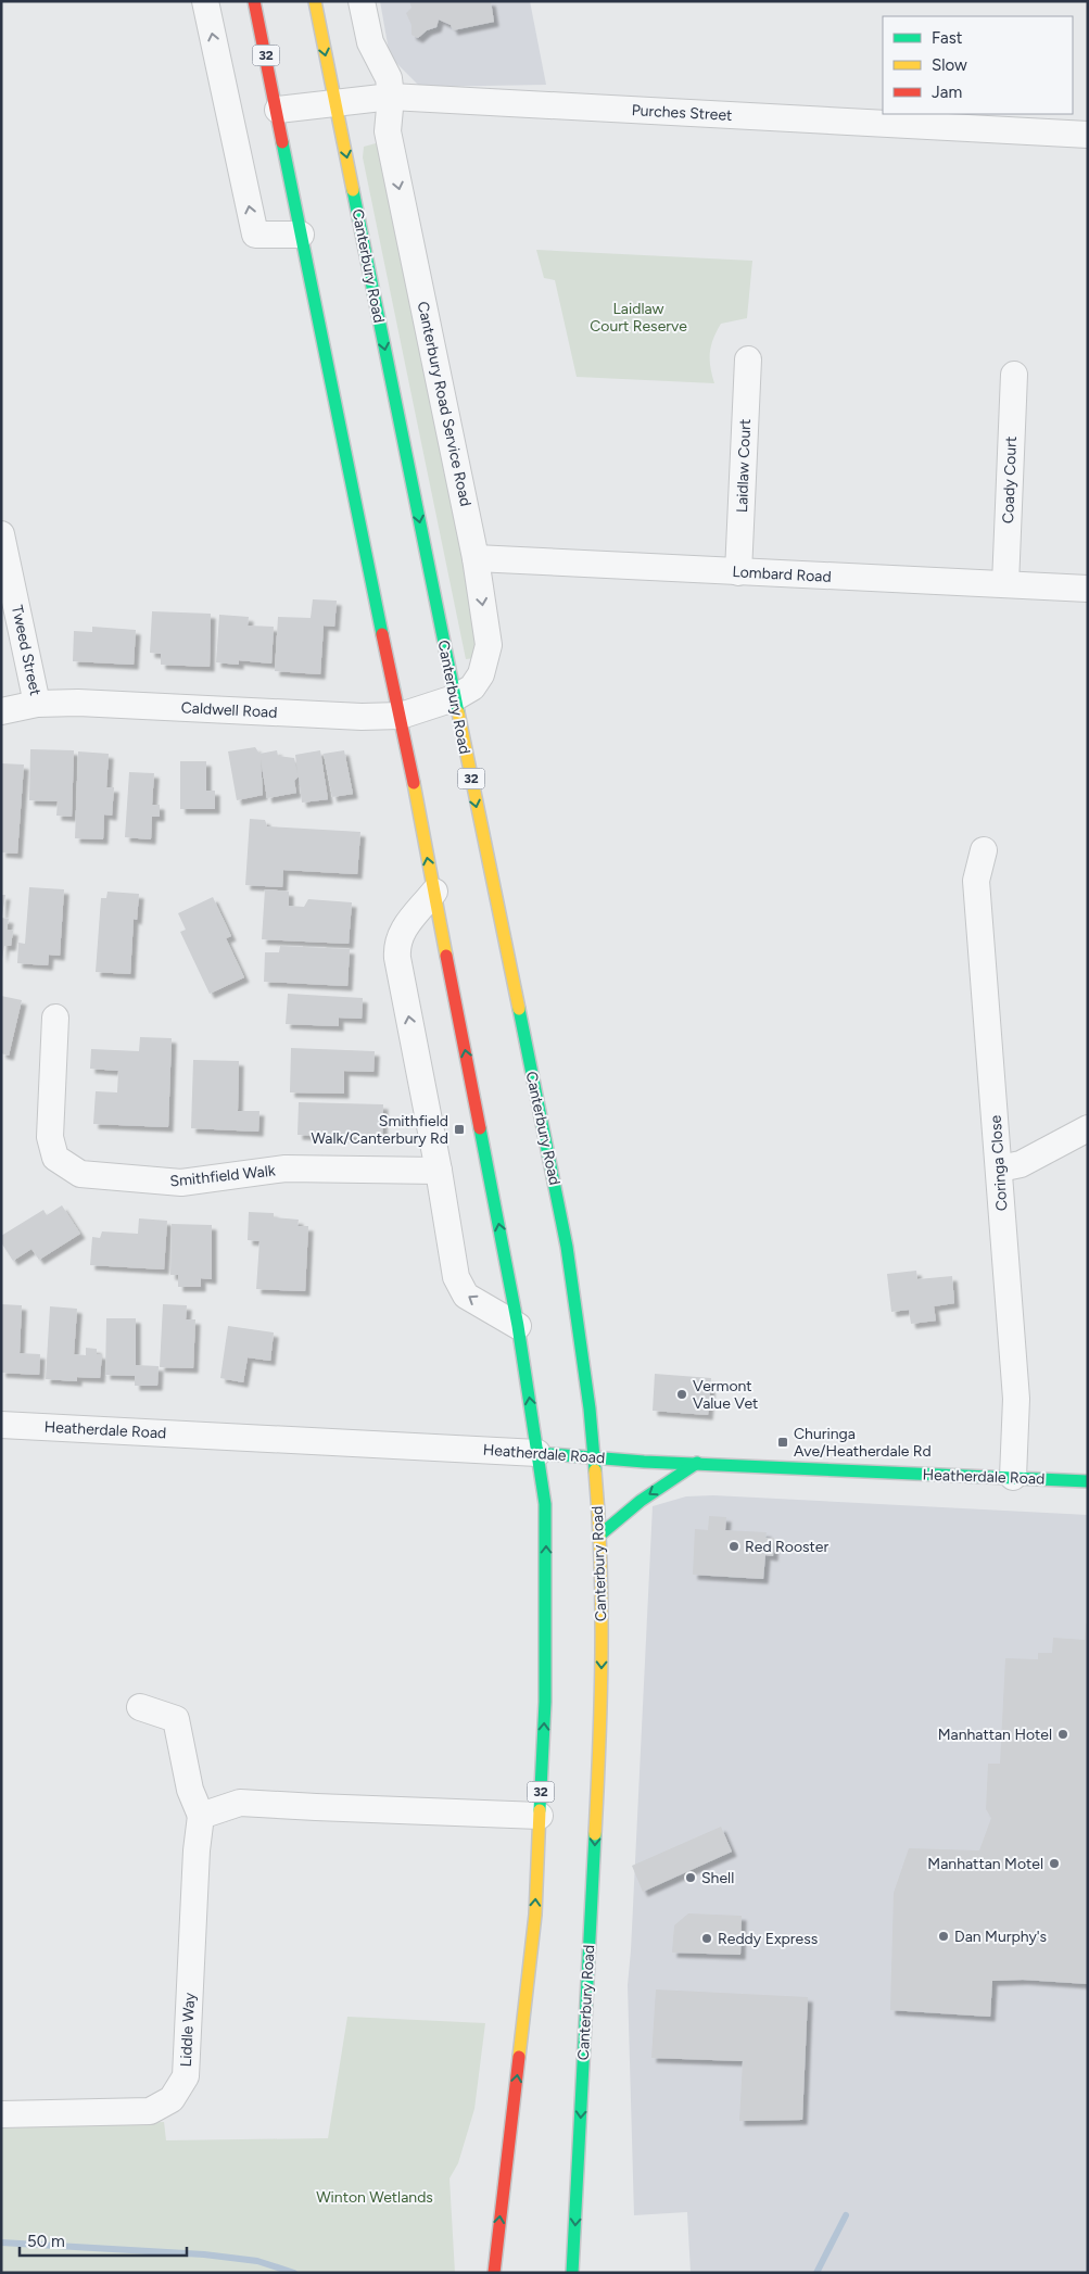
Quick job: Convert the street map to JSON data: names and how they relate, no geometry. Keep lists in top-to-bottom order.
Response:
{
  "streets": {
    "main road": ["32", "Canterbury Road", "Heatherdale Road"],
    "street": [
      "Purches Street",
      "Canterbury Road Service Road",
      "Laidlaw Court",
      "Coady Court",
      "Lombard Road",
      "Tweed Street",
      "Caldwell Road",
      "Coringa Close",
      "Smithfield Walk",
      "Liddle Way"
    ]
  },
  "crossings": [
    ["32", "Purches Street"],
    ["32", "Caldwell Road"],
    ["32", "Heatherdale Road"],
    ["Purches Street", "Canterbury Road"],
    ["Purches Street", "Canterbury Road Service Road"],
    ["Canterbury Road", "Canterbury Road Service Road"],
    ["Canterbury Road", "Caldwell Road"],
    ["Canterbury Road", "Heatherdale Road"],
    ["Canterbury Road Service Road", "Lombard Road"],
    ["Canterbury Road Service Road", "Caldwell Road"],
    ["Laidlaw Court", "Lombard Road"],
    ["Coady Court", "Lombard Road"],
    ["Tweed Street", "Caldwell Road"],
    ["Coringa Close", "Heatherdale Road"]
  ],
  "one_way": ["Canterbury Road Service Road"],
  "parks": ["Laidlaw Court Reserve", "Winton Wetlands"],
  "places": {
    "transit": ["Smithfield Walk/Canterbury Rd", "Churinga Ave/Heatherdale Rd"],
    "other": [
      "Vermont Value Vet",
      "Red Rooster",
      "Manhattan Hotel",
      "Manhattan Motel",
      "Shell",
      "Dan Murphy's",
      "Reddy Express"
    ]
  },
  "legend": ["Fast", "Slow", "Jam"],
  "scale_bar": "50 m"
}
